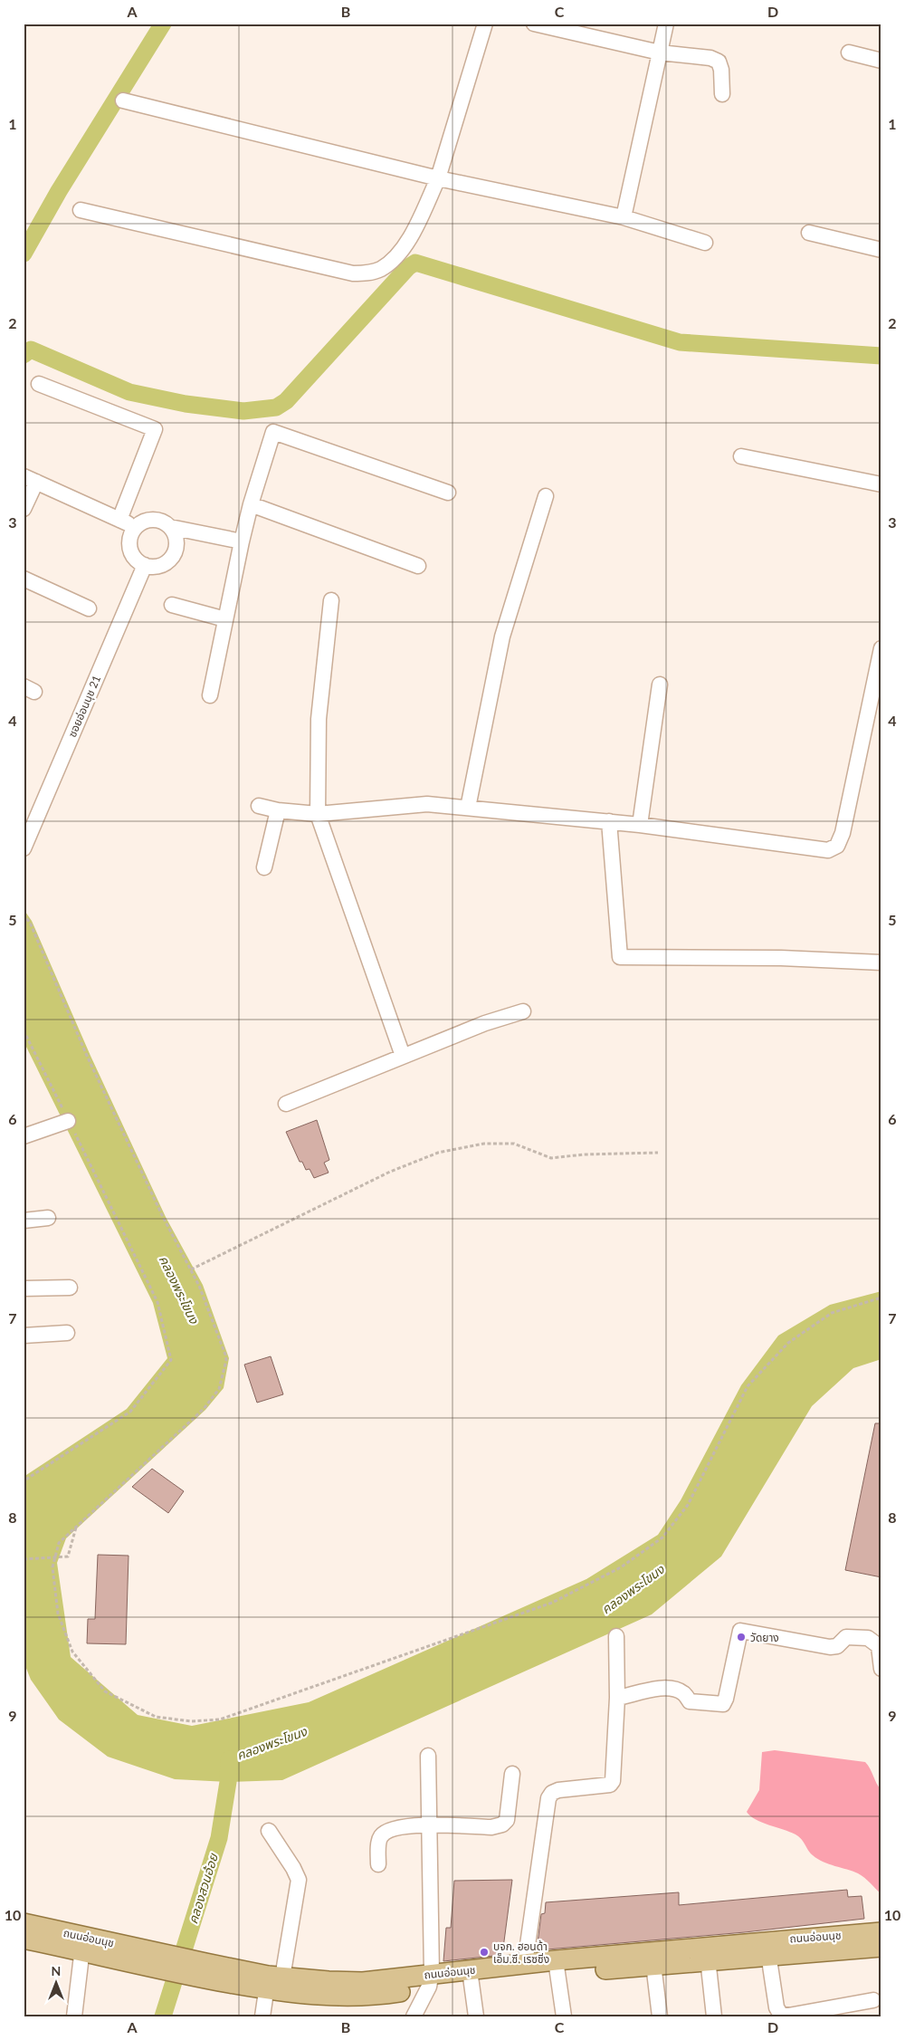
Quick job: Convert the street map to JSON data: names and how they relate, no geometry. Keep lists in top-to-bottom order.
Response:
{
  "streets": {
    "main road": ["ถนนอ่อนนุช"],
    "street": ["ซอยอ่อนนุช 21"]
  },
  "water": ["คลองพระโขนง", "คลองสวนอ้อย"],
  "places": ["วัดยาง", "บจก. ฮอนด้า เอ็ม.ซี. เรซซิ่ง"],
  "north": "top",
  "grid": {
    "columns": [
      "A",
      "B",
      "C",
      "D"
    ],
    "rows": [
      "1",
      "2",
      "3",
      "4",
      "5",
      "6",
      "7",
      "8",
      "9",
      "10"
    ]
  }
}
